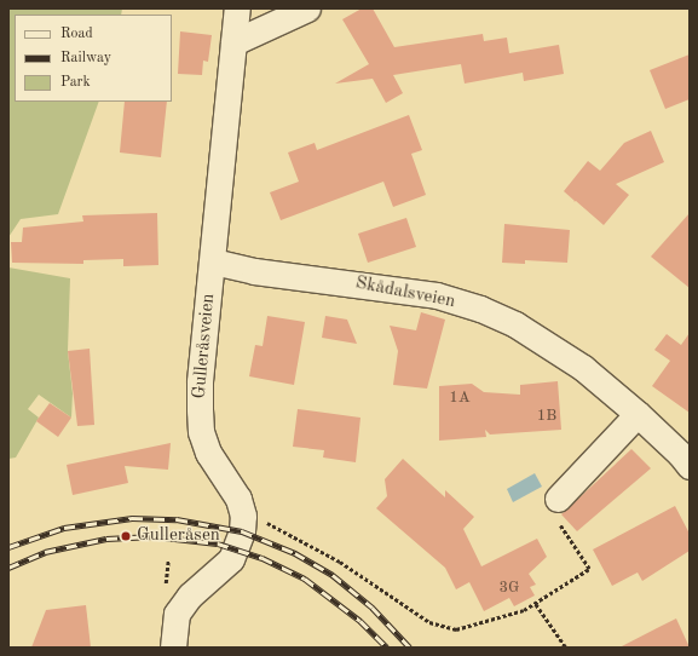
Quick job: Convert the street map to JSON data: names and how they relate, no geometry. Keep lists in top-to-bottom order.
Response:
{
  "streets": {
    "street": ["Skådalsveien", "Gulleråsveien"]
  },
  "crossings": [
    ["Skådalsveien", "Gulleråsveien"]
  ],
  "places": ["Gulleråsen"],
  "house_numbers": ["1A", "1B", "3G"],
  "legend": ["Road", "Railway", "Park"]
}
